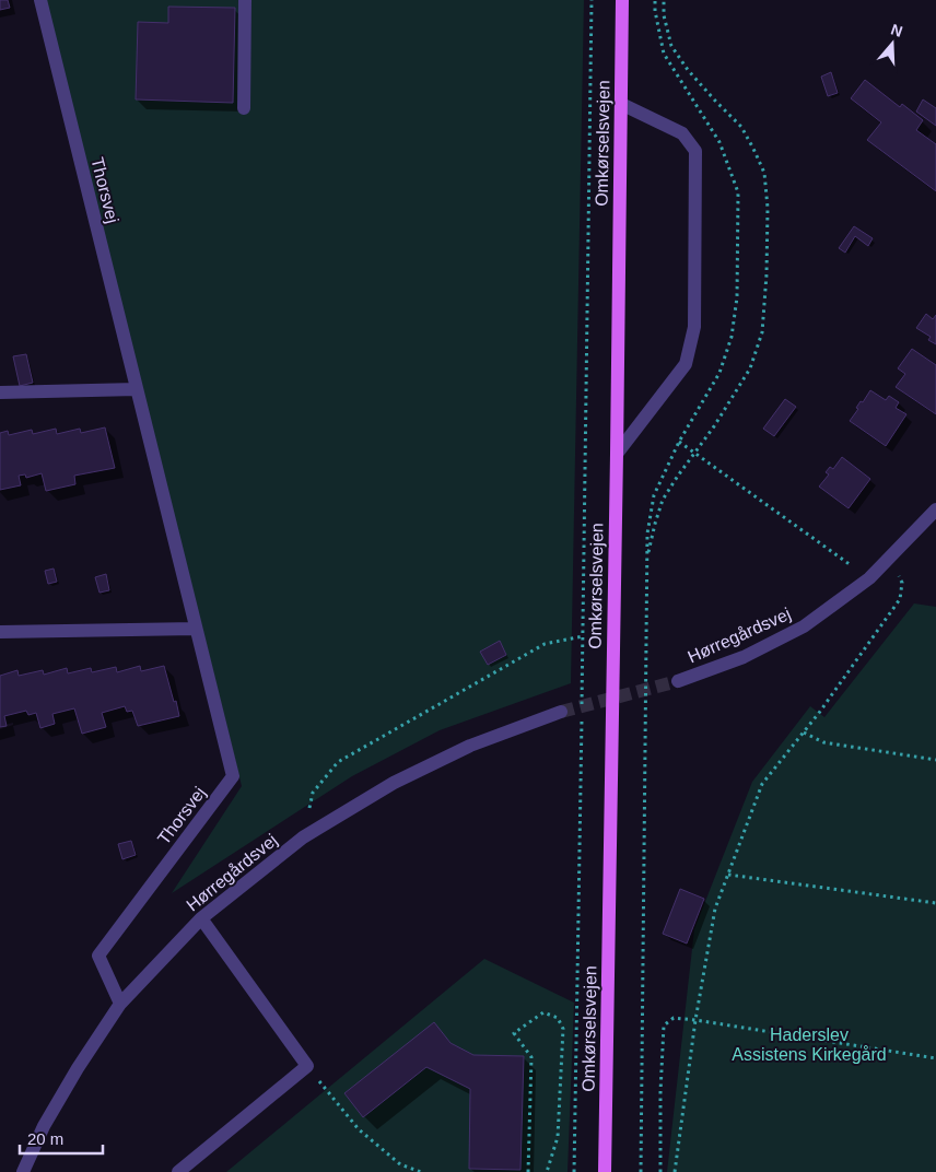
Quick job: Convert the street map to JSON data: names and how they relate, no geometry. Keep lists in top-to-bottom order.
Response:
{
  "streets": {
    "main road": ["Omkørselsvejen"],
    "street": ["Thorsvej", "Hørregårdsvej"]
  },
  "crossings": [
    ["Thorsvej", "Hørregårdsvej"]
  ],
  "parks": ["Haderslev Assistens Kirkegård"],
  "scale_bar": "20 m",
  "north": "top"
}
